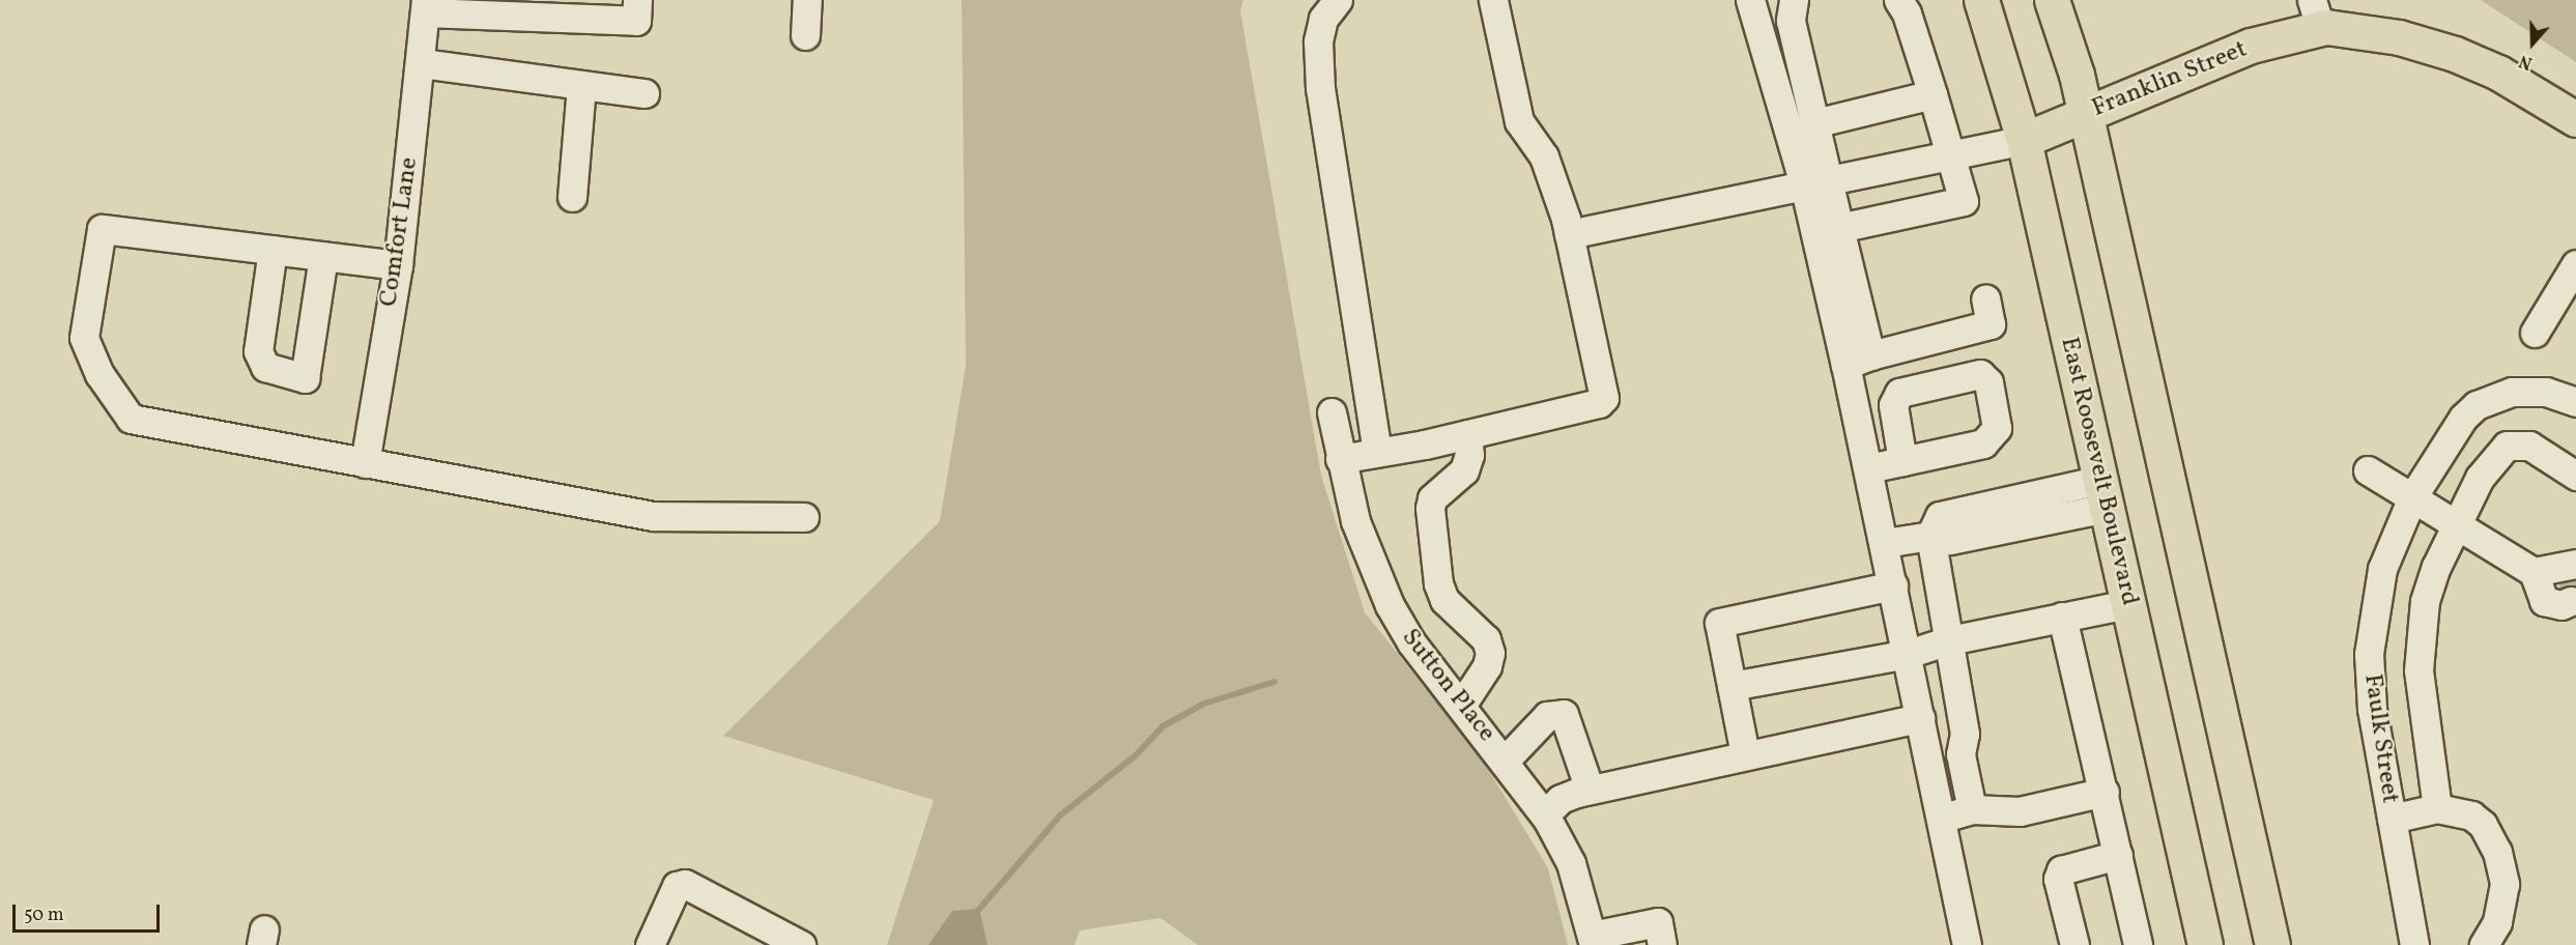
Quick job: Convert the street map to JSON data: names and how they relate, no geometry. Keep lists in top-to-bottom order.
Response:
{
  "streets": {
    "main road": ["Franklin Street", "East Roosevelt Boulevard"],
    "street": ["Comfort Lane", "Sutton Place", "Faulk Street"]
  },
  "crossings": [
    ["Franklin Street", "East Roosevelt Boulevard"]
  ],
  "scale_bar": "50 m",
  "north": "bottom"
}
